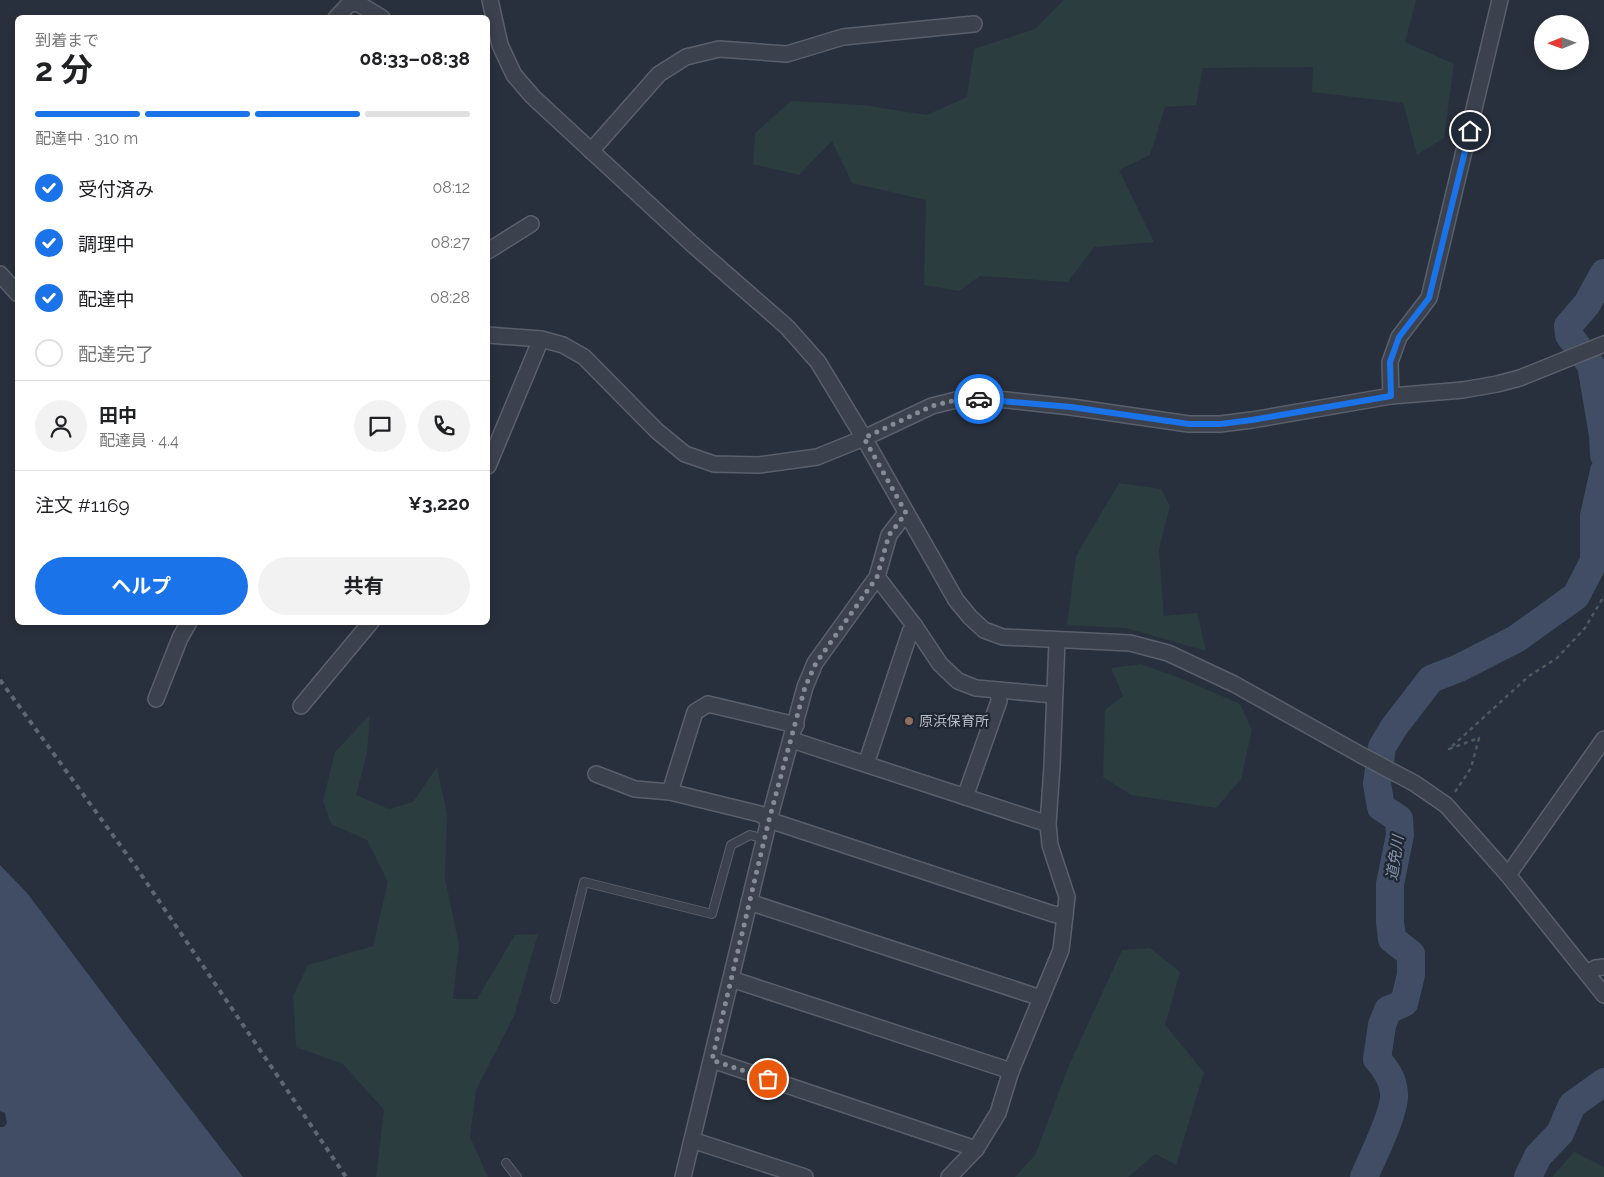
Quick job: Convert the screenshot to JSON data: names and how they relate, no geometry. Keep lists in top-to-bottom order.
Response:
{
  "water": ["道免川"],
  "places": ["原浜保育所"],
  "north": "left",
  "page": {
    "heading": ["2 分", "到着まで", "08:33–08:38"],
    "panel": [
      "田中",
      "配達員 · 4.4",
      "注文 #1169",
      "¥3,220"
    ],
    "bar": "配達中 · 310 m",
    "list": [
      ["受付済み", "08:12"],
      ["調理中", "08:27"],
      ["配達中", "08:28"],
      "配達完了"
    ],
    "buttons": ["ヘルプ", "共有"]
  }
}
